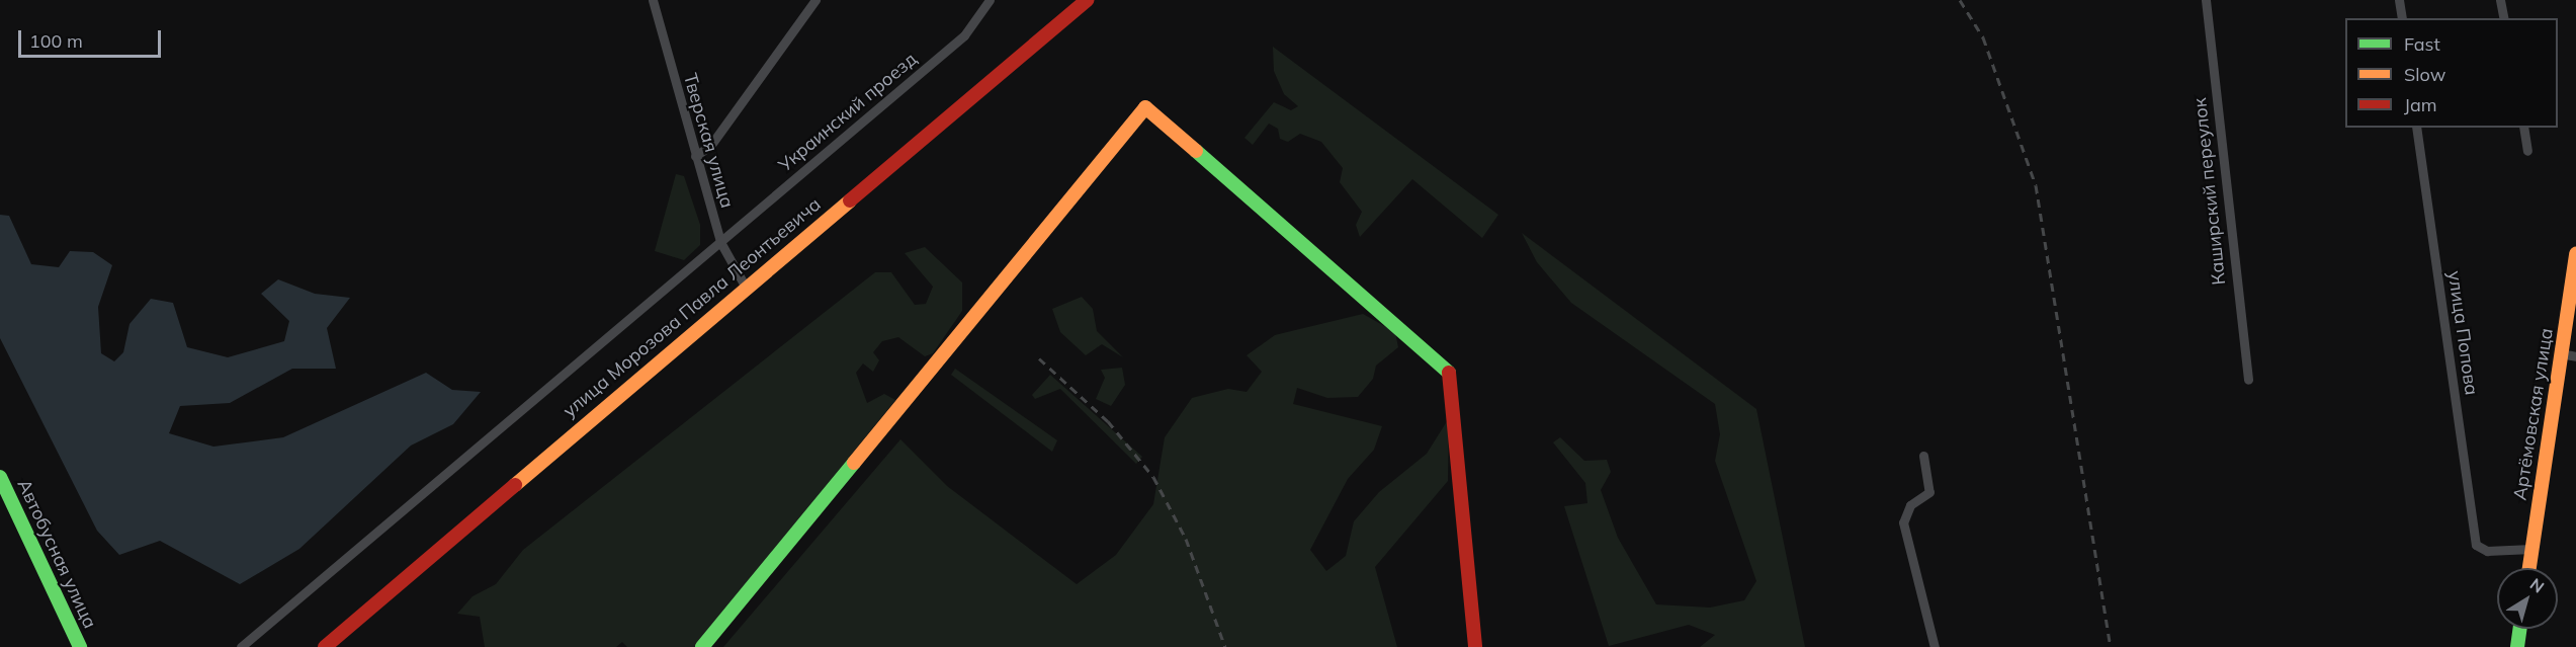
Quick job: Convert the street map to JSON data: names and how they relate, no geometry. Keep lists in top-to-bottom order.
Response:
{
  "streets": {
    "street": [
      "Украинский проезд",
      "Тверская улица",
      "Каширский переулок",
      "улица Морозова Павла Леонтьевича",
      "улица Попова",
      "Артёмовская улица",
      "Автобусная улица"
    ]
  },
  "crossings": [
    ["Украинский проезд", "Тверская улица"],
    ["Тверская улица", "улица Морозова Павла Леонтьевича"],
    ["улица Попова", "Артёмовская улица"]
  ],
  "legend": ["Fast", "Slow", "Jam"],
  "scale_bar": "100 m",
  "north": "top right"
}
